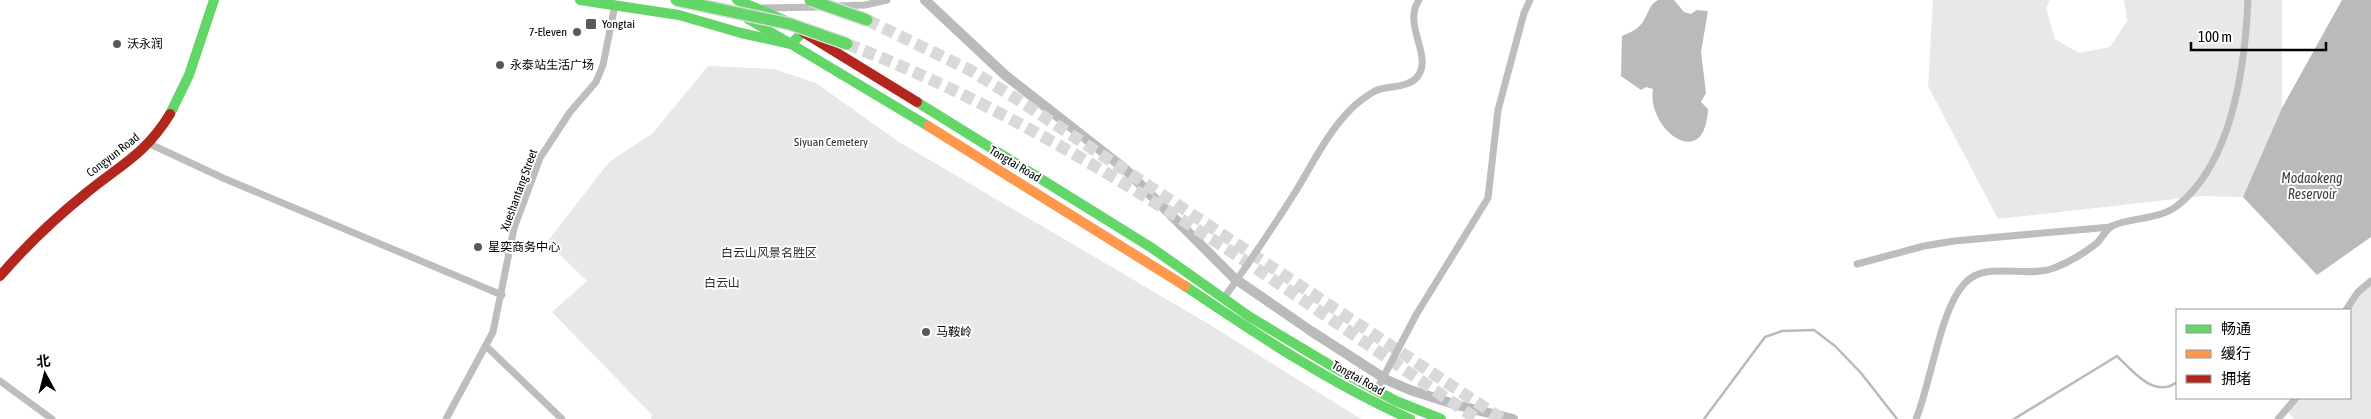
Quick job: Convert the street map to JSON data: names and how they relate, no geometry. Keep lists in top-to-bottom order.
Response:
{
  "streets": {
    "main road": ["Congyun Road", "Tongtai Road"],
    "street": ["Xueshantang Street"]
  },
  "crossings": [
    ["Tongtai Road", "Xueshantang Street"]
  ],
  "water": ["Modaokeng Reservoir"],
  "parks": ["Siyuan Cemetery", "白云山风景名胜区", "白云山"],
  "places": {
    "transit": ["Yongtai"],
    "other": [
      "7-Eleven",
      "沃永润",
      "永泰站生活广场",
      "星奕商务中心",
      "马鞍岭"
    ]
  },
  "legend": ["畅通", "缓行", "拥堵"],
  "scale_bar": "100 m",
  "north": "top"
}
